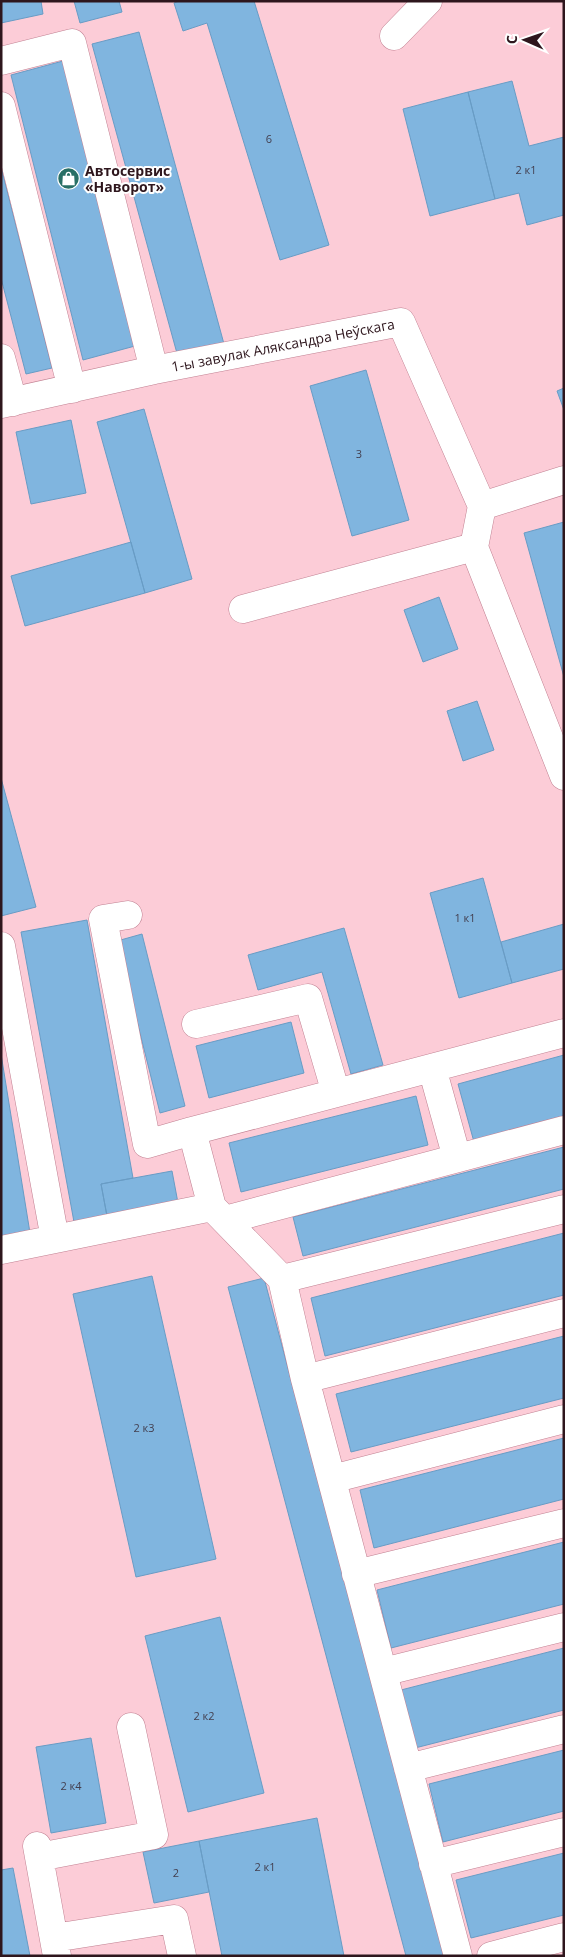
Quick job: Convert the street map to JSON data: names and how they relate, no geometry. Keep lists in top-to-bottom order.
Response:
{
  "streets": {
    "street": ["1-ы завулак Аляксандра Неўскага"]
  },
  "places": {
    "shop": ["Автосервис «Наворот»"]
  },
  "house_numbers": [
    "6",
    "2 к1",
    "3",
    "1 к1",
    "2 к3",
    "2 к2",
    "2 к4",
    "2 к1",
    "2"
  ],
  "north": "left"
}
